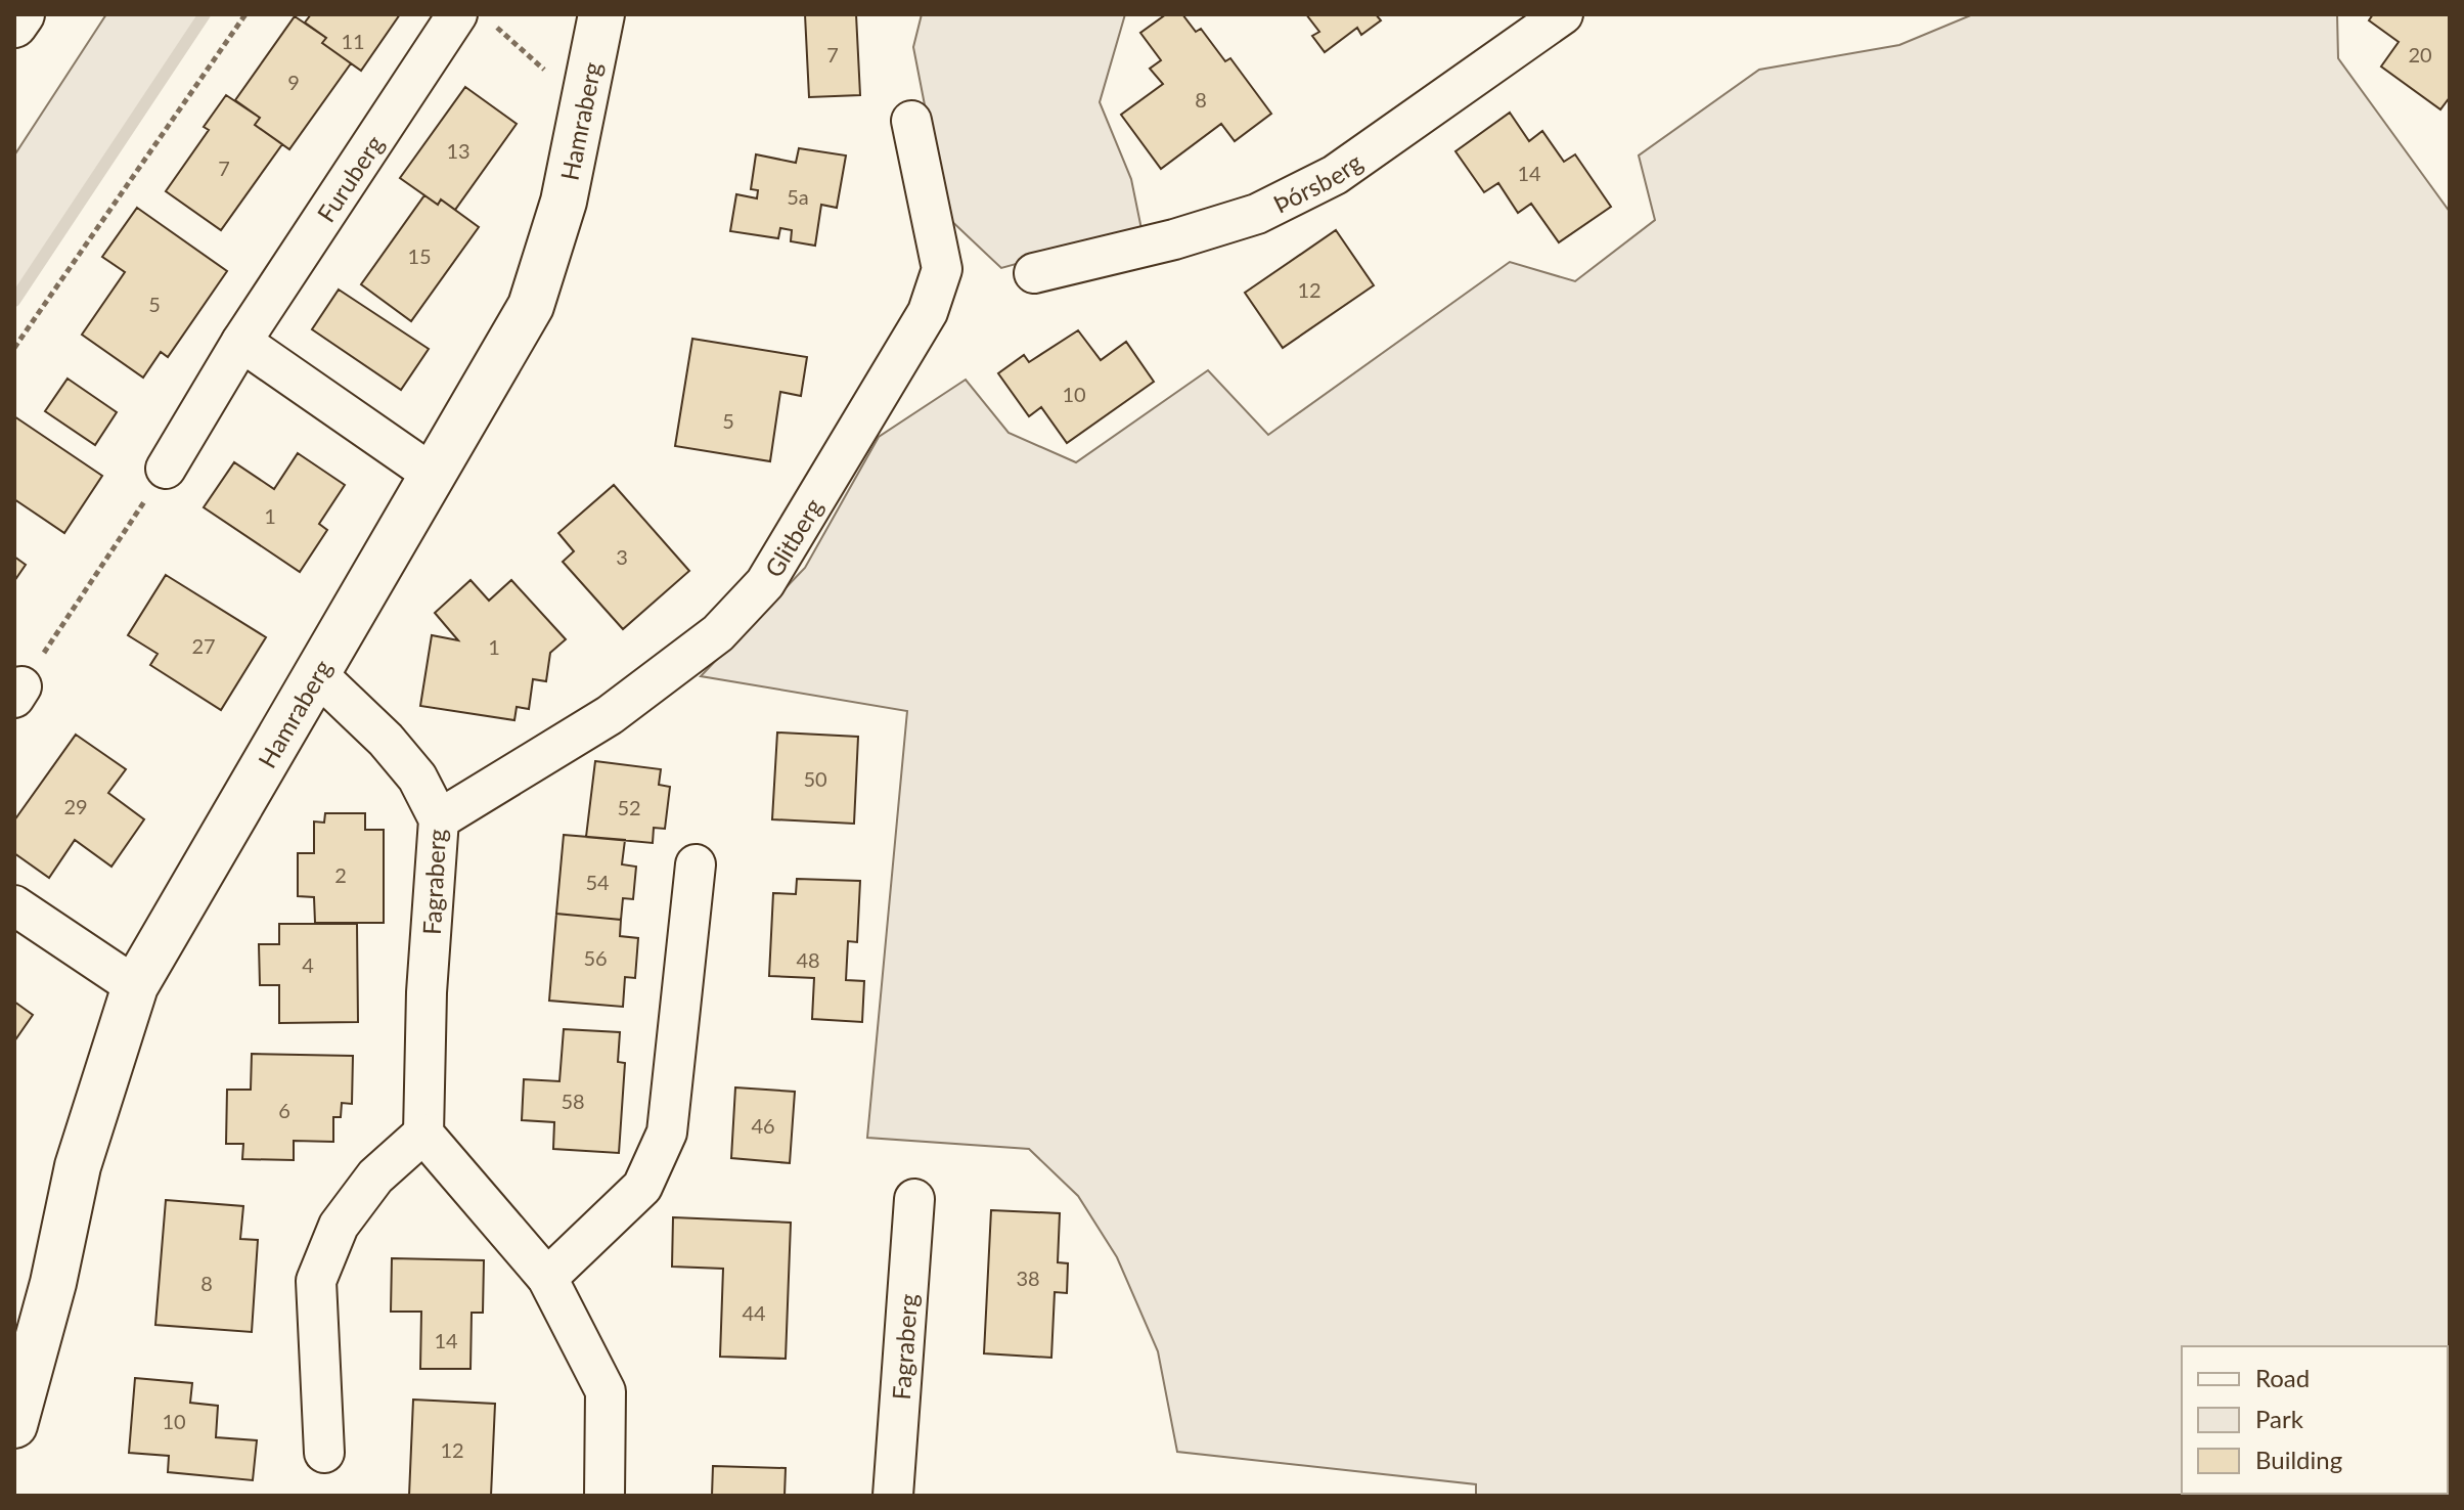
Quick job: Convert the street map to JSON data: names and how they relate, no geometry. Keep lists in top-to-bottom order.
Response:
{
  "streets": {
    "main road": ["Hamraberg"],
    "street": [
      "Furuberg",
      "Þórsberg",
      "Glitberg",
      "Fagraberg"
    ]
  },
  "crossings": [
    ["Hamraberg", "Fagraberg"],
    ["Glitberg", "Fagraberg"]
  ],
  "house_numbers": [
    "11",
    "7",
    "20",
    "9",
    "8",
    "13",
    "7",
    "14",
    "5a",
    "15",
    "12",
    "5",
    "10",
    "5",
    "1",
    "3",
    "27",
    "1",
    "50",
    "29",
    "52",
    "2",
    "54",
    "56",
    "48",
    "4",
    "58",
    "6",
    "46",
    "38",
    "8",
    "44",
    "14",
    "10",
    "12"
  ],
  "legend": ["Road", "Park", "Building"]
}
